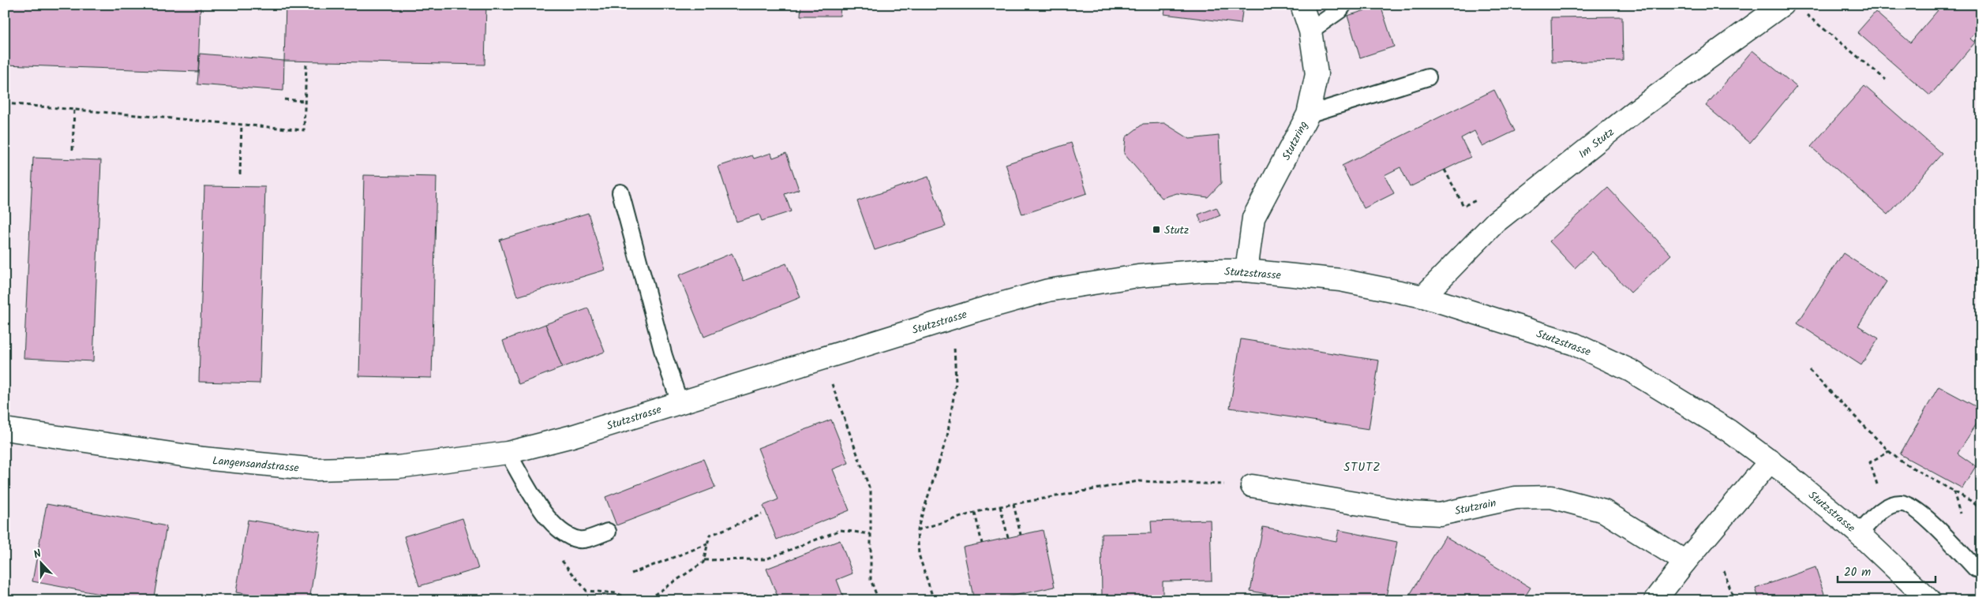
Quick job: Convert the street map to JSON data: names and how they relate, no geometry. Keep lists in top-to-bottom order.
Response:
{
  "streets": {
    "street": [
      "Stutzring",
      "Im Stutz",
      "Stutzstrasse",
      "Langensandstrasse",
      "Stutzrain"
    ]
  },
  "crossings": [
    ["Stutzring", "Stutzstrasse"],
    ["Im Stutz", "Stutzstrasse"],
    ["Stutzstrasse", "Langensandstrasse"]
  ],
  "districts": ["STUTZ"],
  "places": {
    "transit": ["Stutz"]
  },
  "scale_bar": "20 m",
  "north": "top"
}
